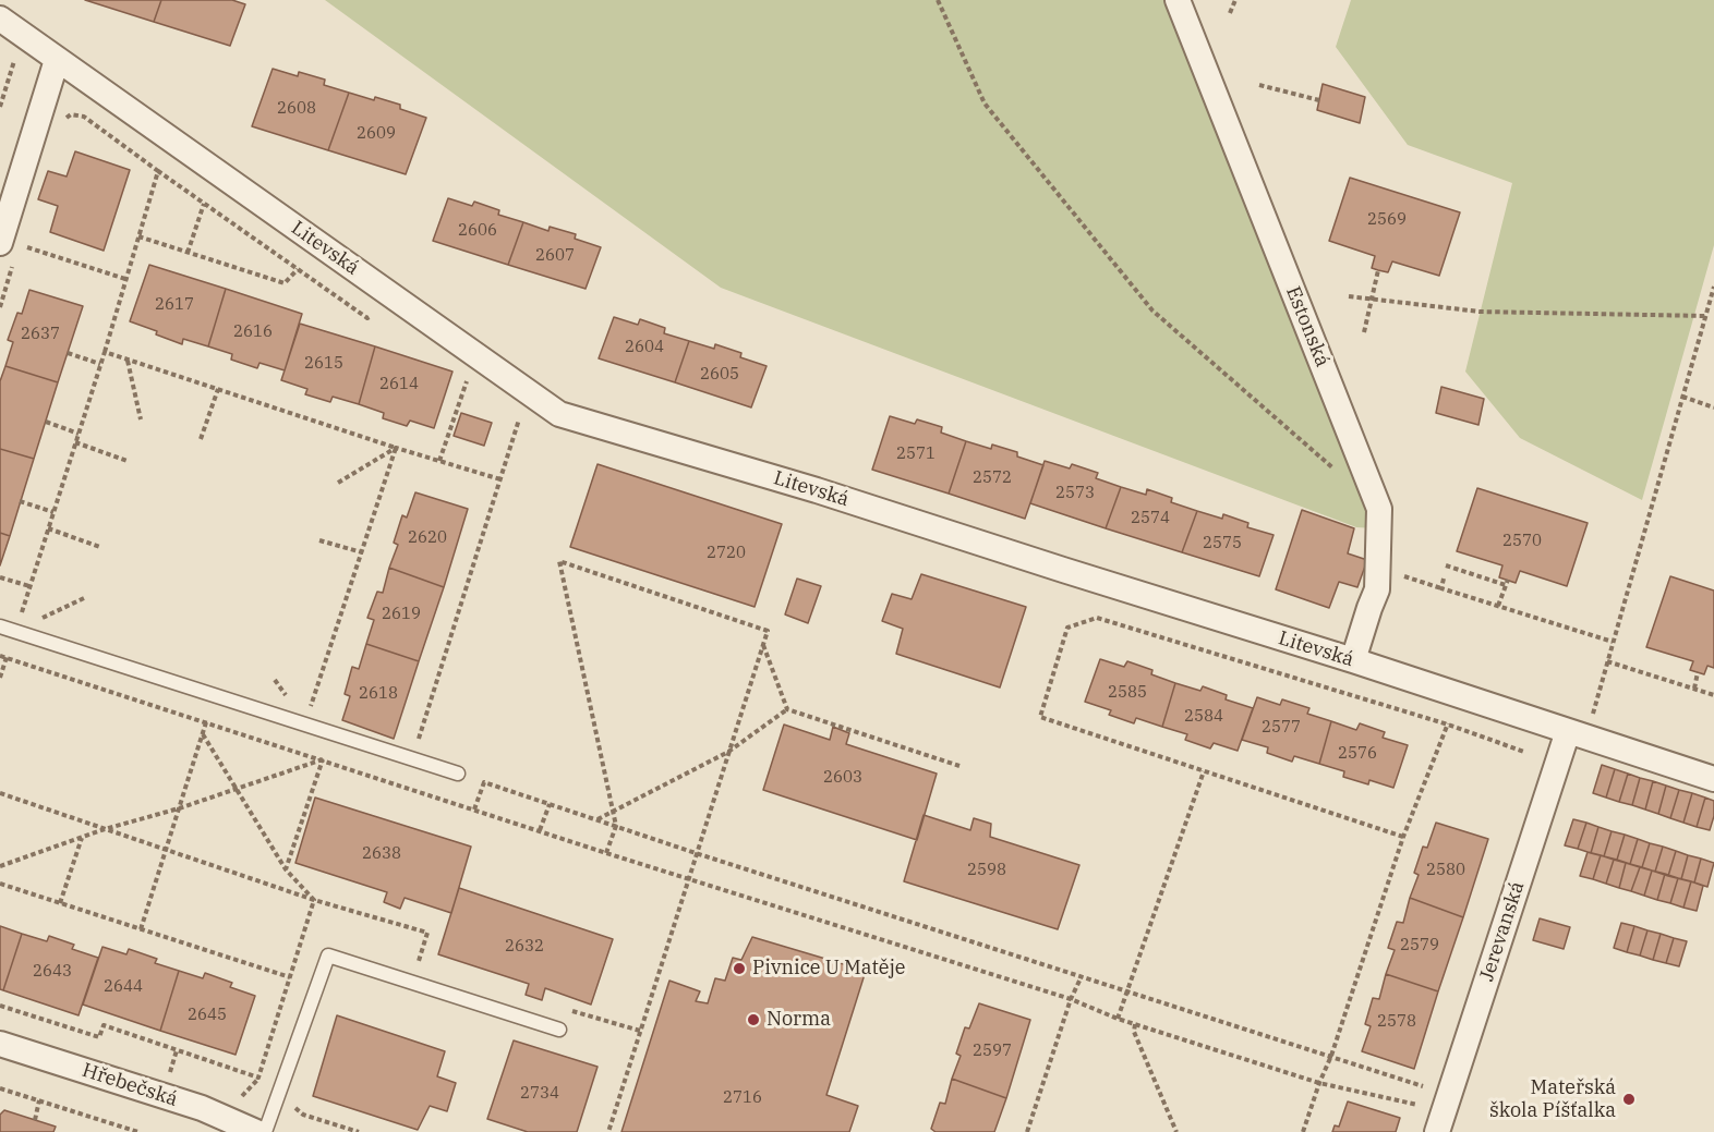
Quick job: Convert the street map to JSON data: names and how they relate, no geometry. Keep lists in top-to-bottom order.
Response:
{
  "streets": {
    "street": [
      "Litevská",
      "Estonská",
      "Jerevanská",
      "Hřebečská"
    ]
  },
  "crossings": [
    ["Litevská", "Estonská"],
    ["Litevská", "Jerevanská"]
  ],
  "places": ["Pivnice U Matěje", "Norma", "Mateřská škola Píšťalka"],
  "house_numbers": [
    "2608",
    "2609",
    "2569",
    "2606",
    "2607",
    "2617",
    "2616",
    "2637",
    "2604",
    "2615",
    "2605",
    "2614",
    "2571",
    "2572",
    "2573",
    "2574",
    "2620",
    "2570",
    "2575",
    "2720",
    "2619",
    "2585",
    "2618",
    "2584",
    "2577",
    "2576",
    "2603",
    "2638",
    "2598",
    "2580",
    "2579",
    "2632",
    "2643",
    "2644",
    "2645",
    "2578",
    "2597",
    "2734",
    "2716"
  ]
}
